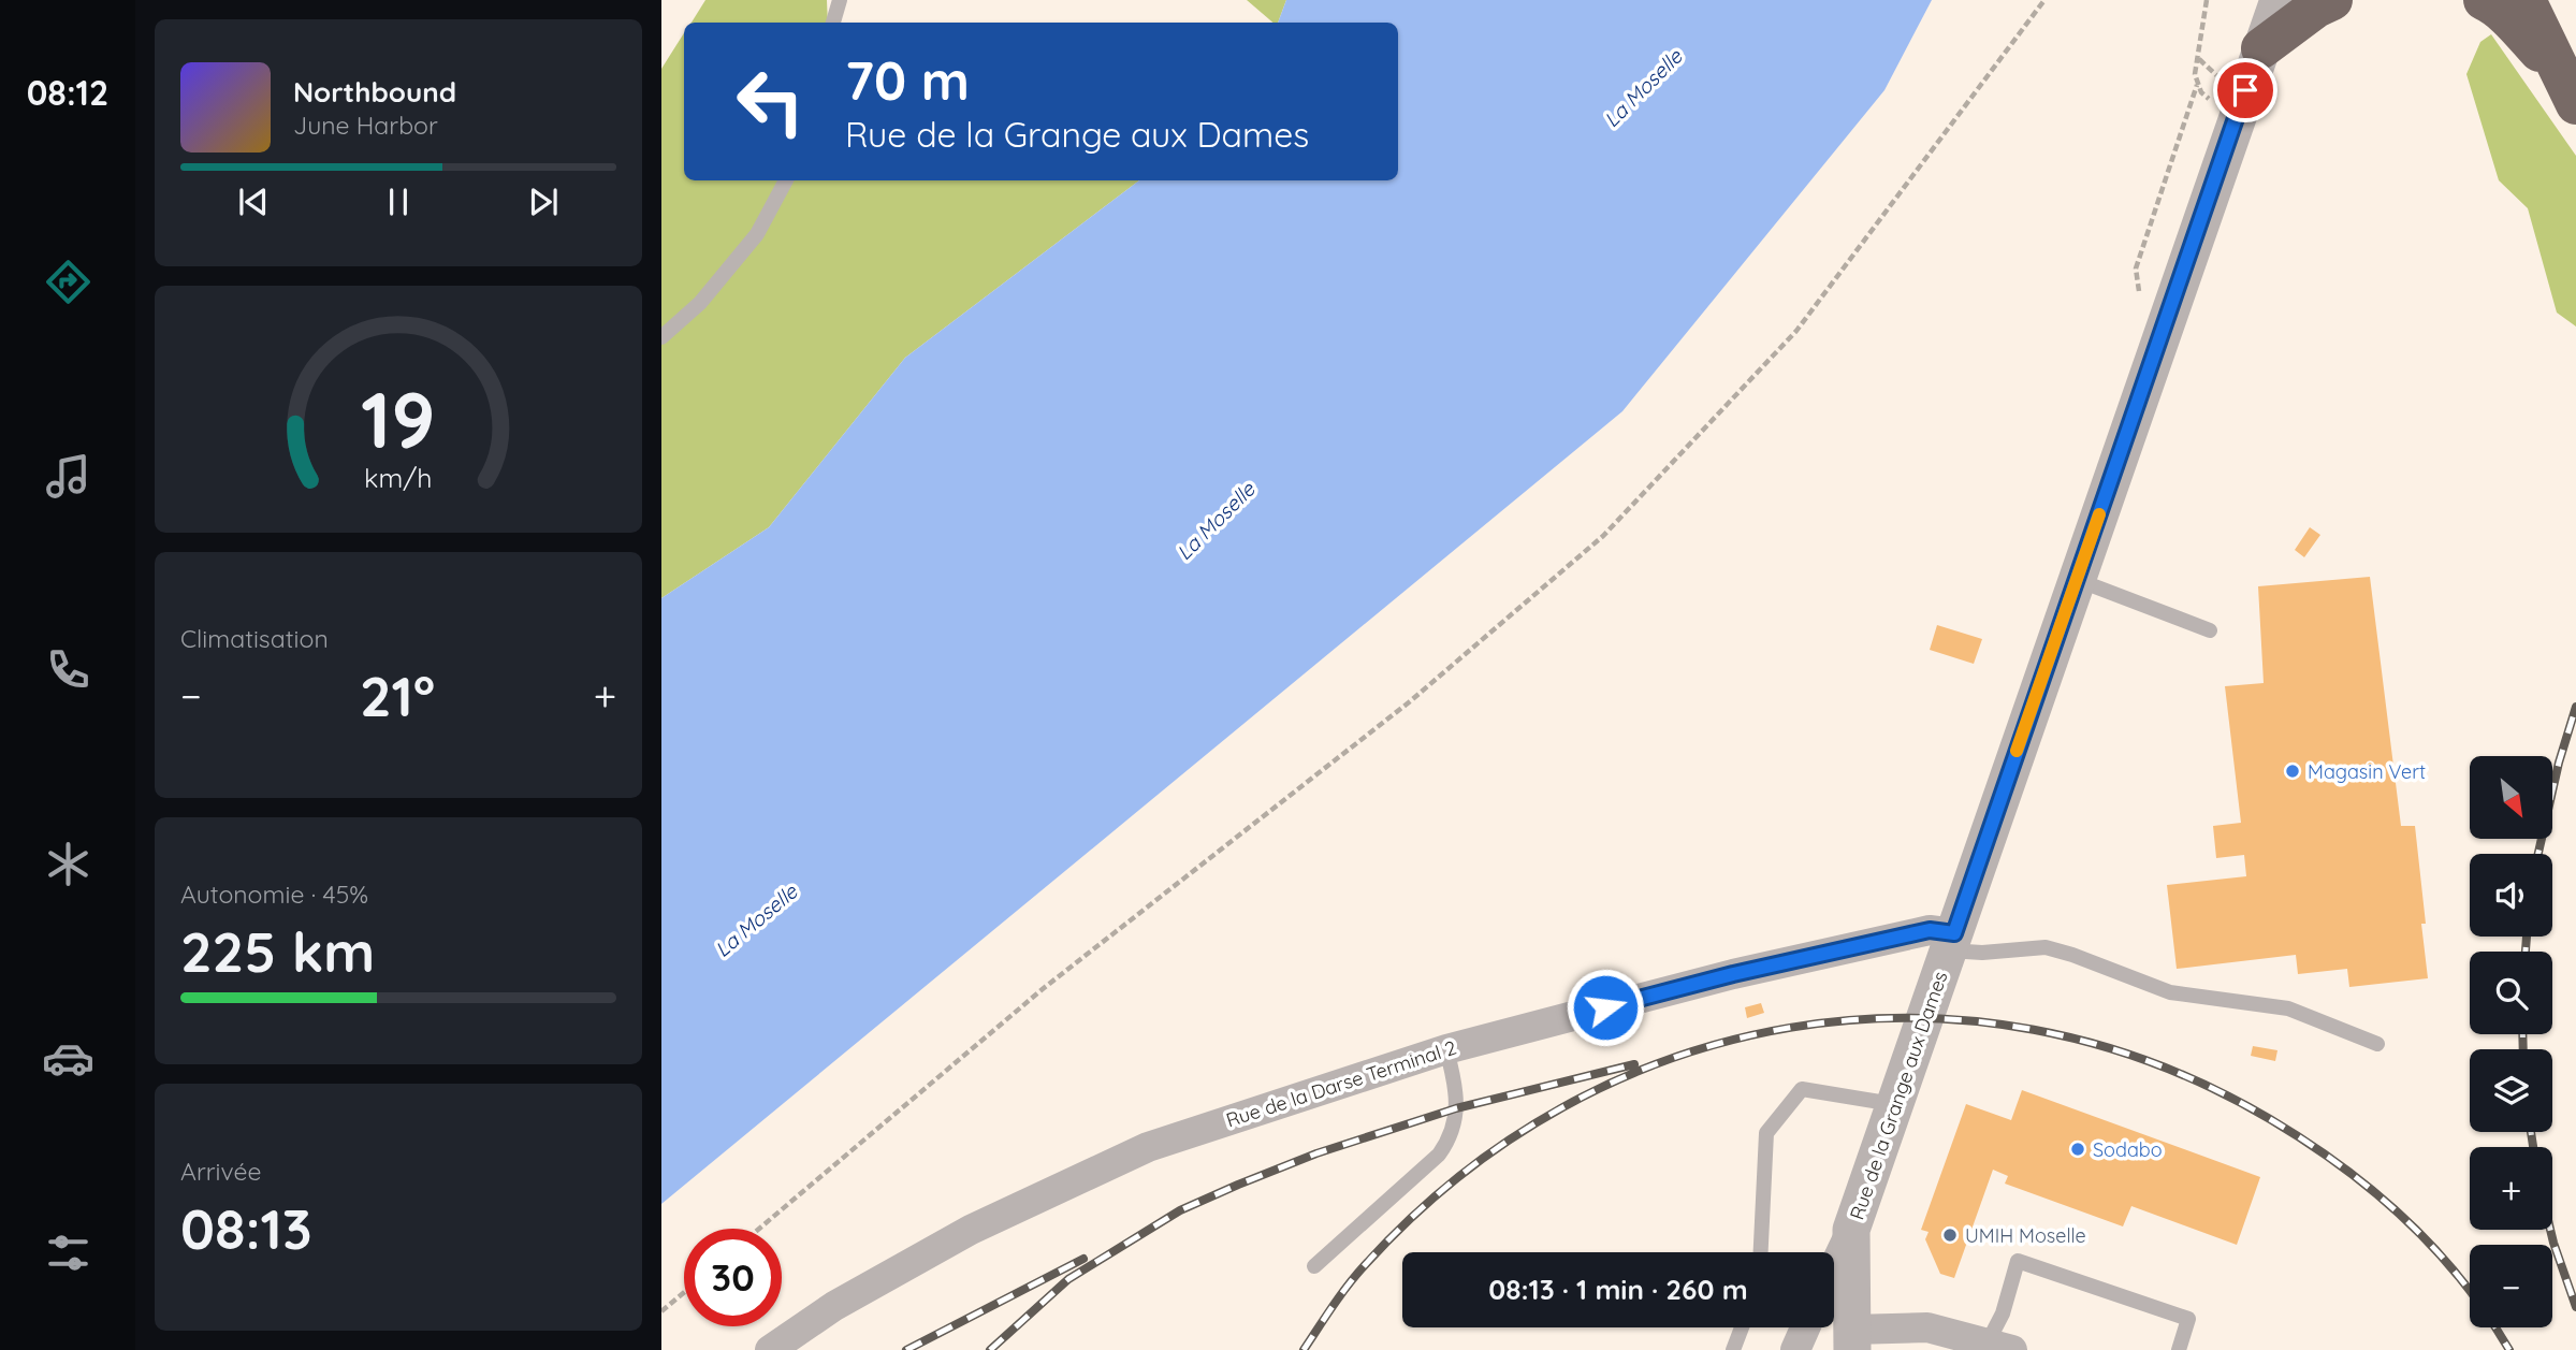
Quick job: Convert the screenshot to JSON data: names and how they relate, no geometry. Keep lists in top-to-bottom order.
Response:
{
  "streets": {
    "street": ["Rue de la Darse Terminal 2", "Rue de la Grange aux Dames"]
  },
  "crossings": [
    ["Rue de la Darse Terminal 2", "Rue de la Grange aux Dames"]
  ],
  "water": ["La Moselle"],
  "places": ["Magasin Vert", "Sodabo", "UMIH Moselle"],
  "north": "bottom right",
  "page": {
    "tabs": "08:12",
    "turn": ["70 m", "Rue de la Grange aux Dames"],
    "song": ["Northbound", "June Harbor"],
    "tile": [
      "Climatisation",
      ["Autonomie · 45%", "225 km"],
      ["Arrivée", "08:13"]
    ],
    "heat": ["−", "21°", "+"],
    "map_buttons": ["+", "−"],
    "limit": "30",
    "trip": "08:13 · 1 min · 260 m",
    "gauge": ["19", "km/h"]
  }
}
